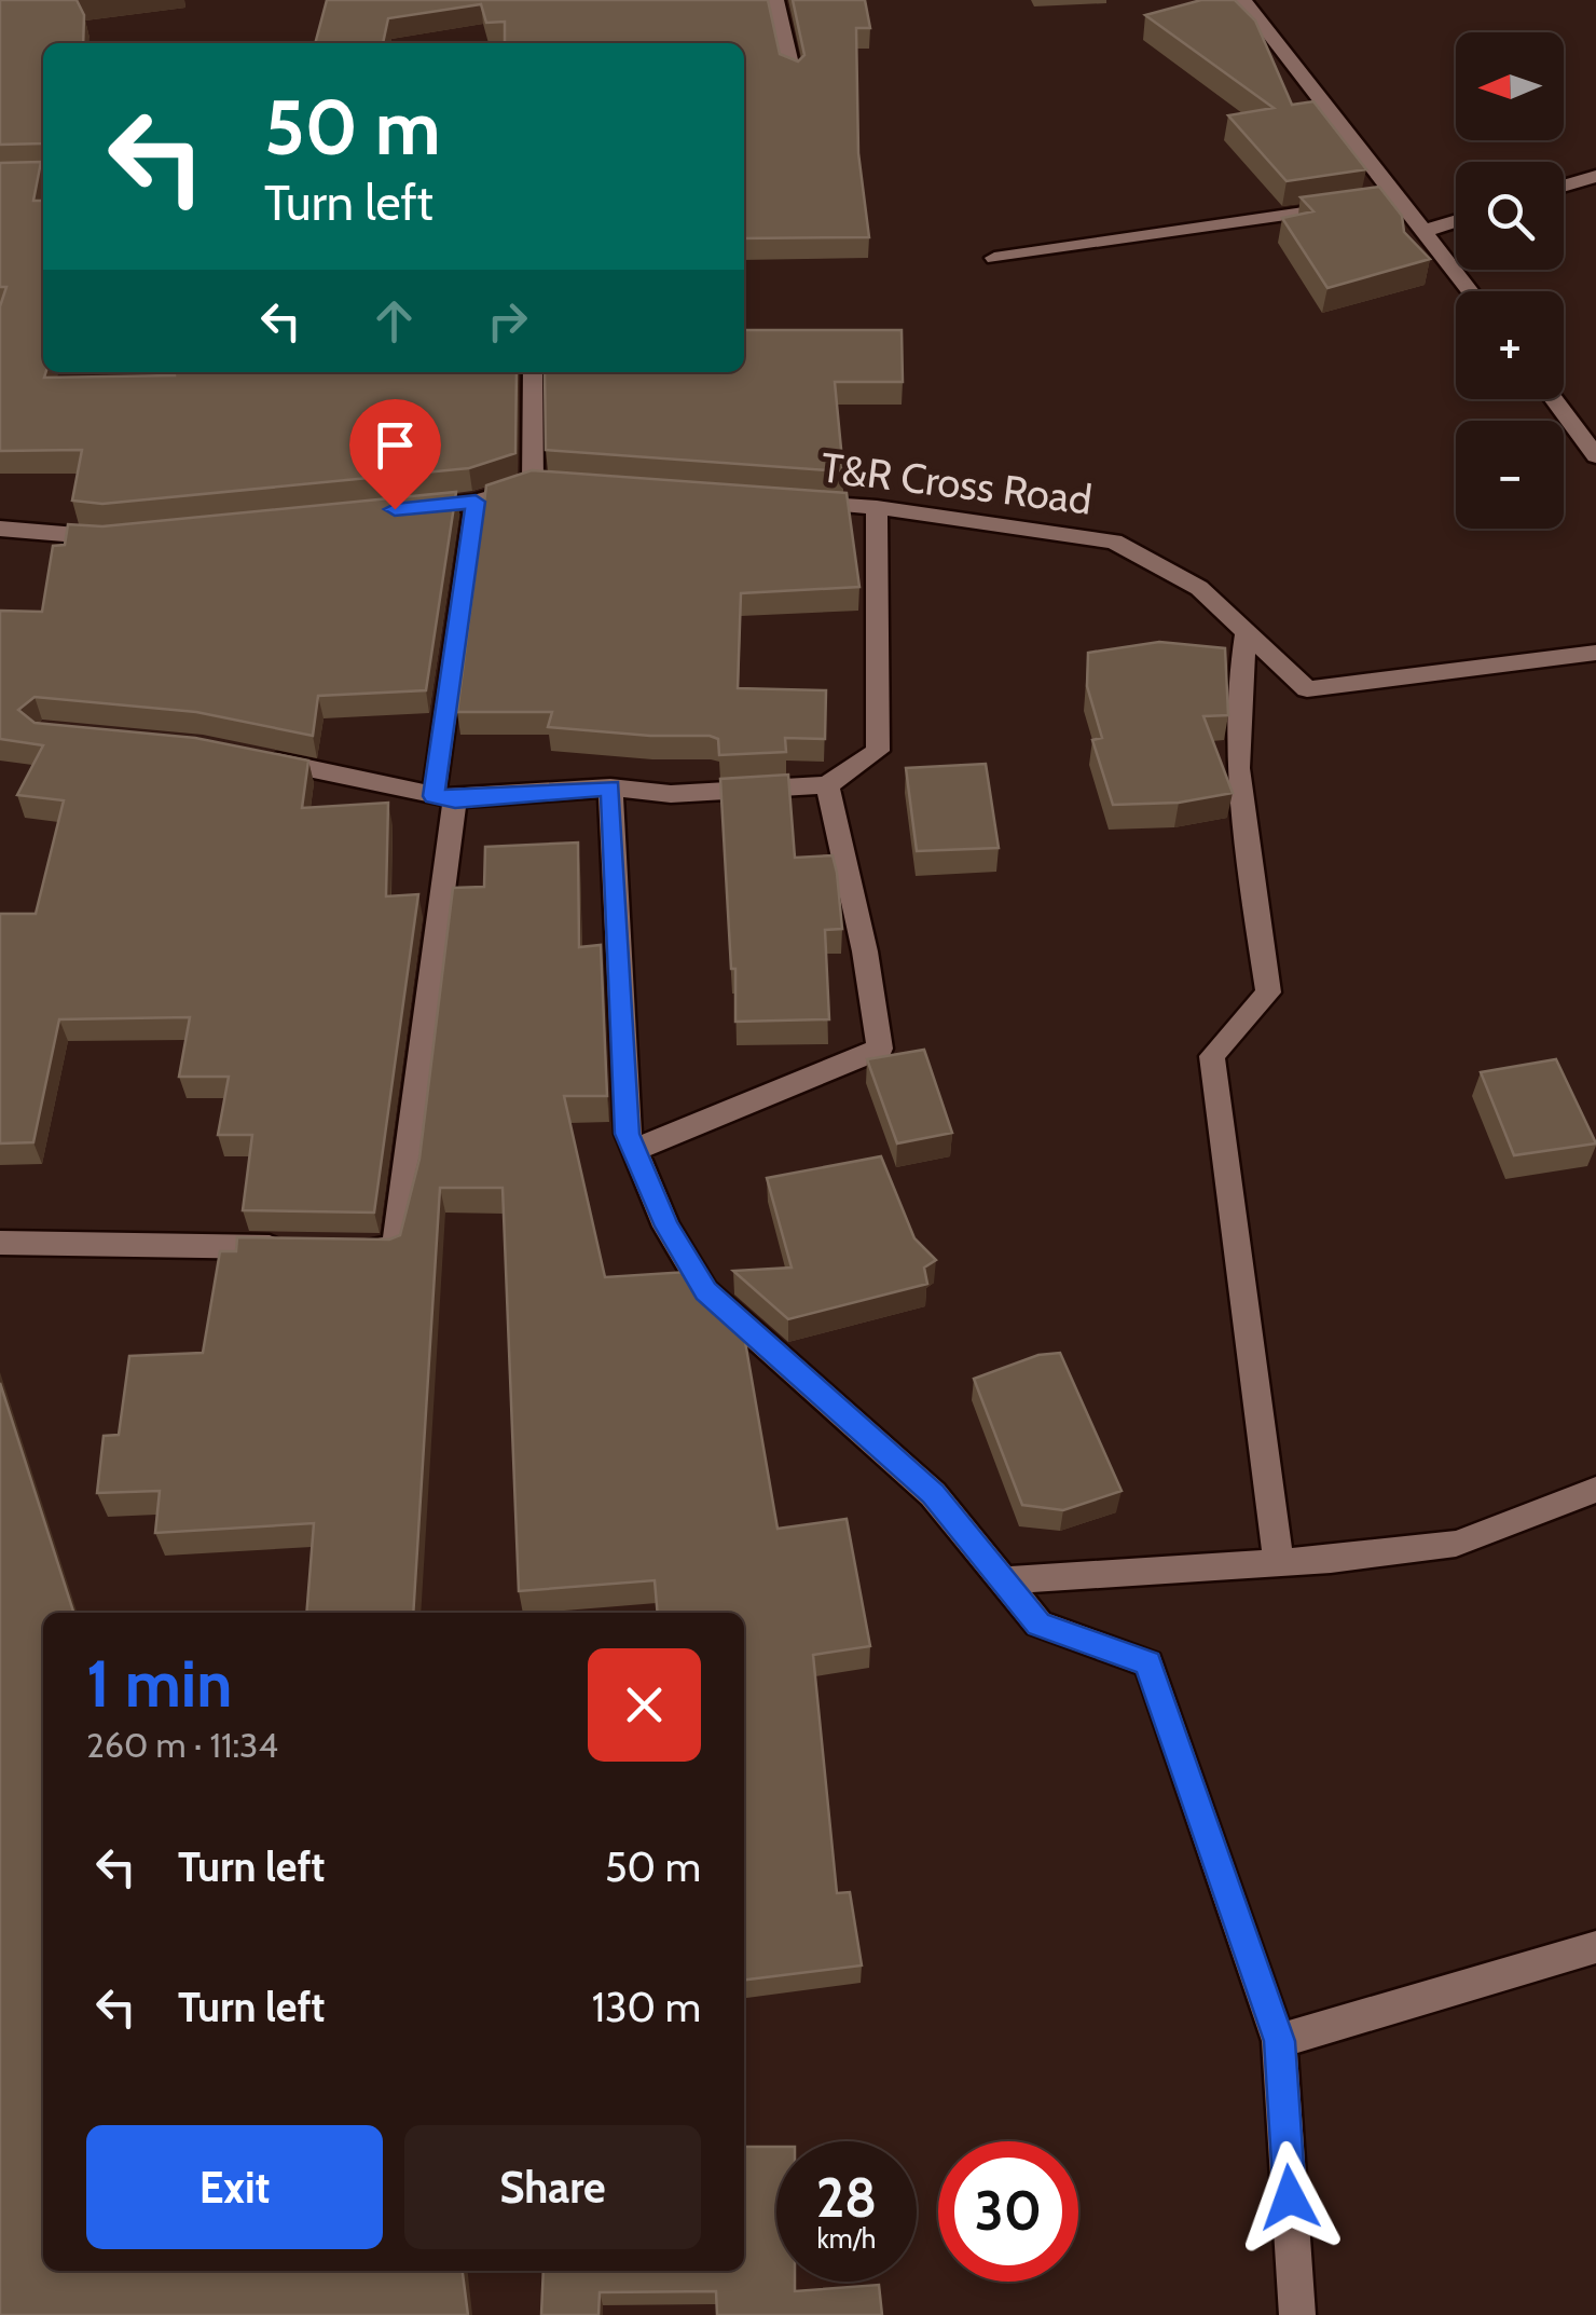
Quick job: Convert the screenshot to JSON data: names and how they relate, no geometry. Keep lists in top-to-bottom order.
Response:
{
  "streets": {
    "street": ["T&R Cross Road"]
  },
  "north": "left",
  "page": {
    "map_buttons": ["+", "−"],
    "turn": ["50 m", "Turn left"],
    "heading": ["1 min", "260 m · 11:34"],
    "list": [
      {
        "name": "Turn left",
        "value": "50 m"
      },
      {
        "name": "Turn left",
        "value": "130 m"
      }
    ],
    "buttons": ["Exit", "Share"],
    "speed": "28 km/h",
    "limit": "30"
  }
}
